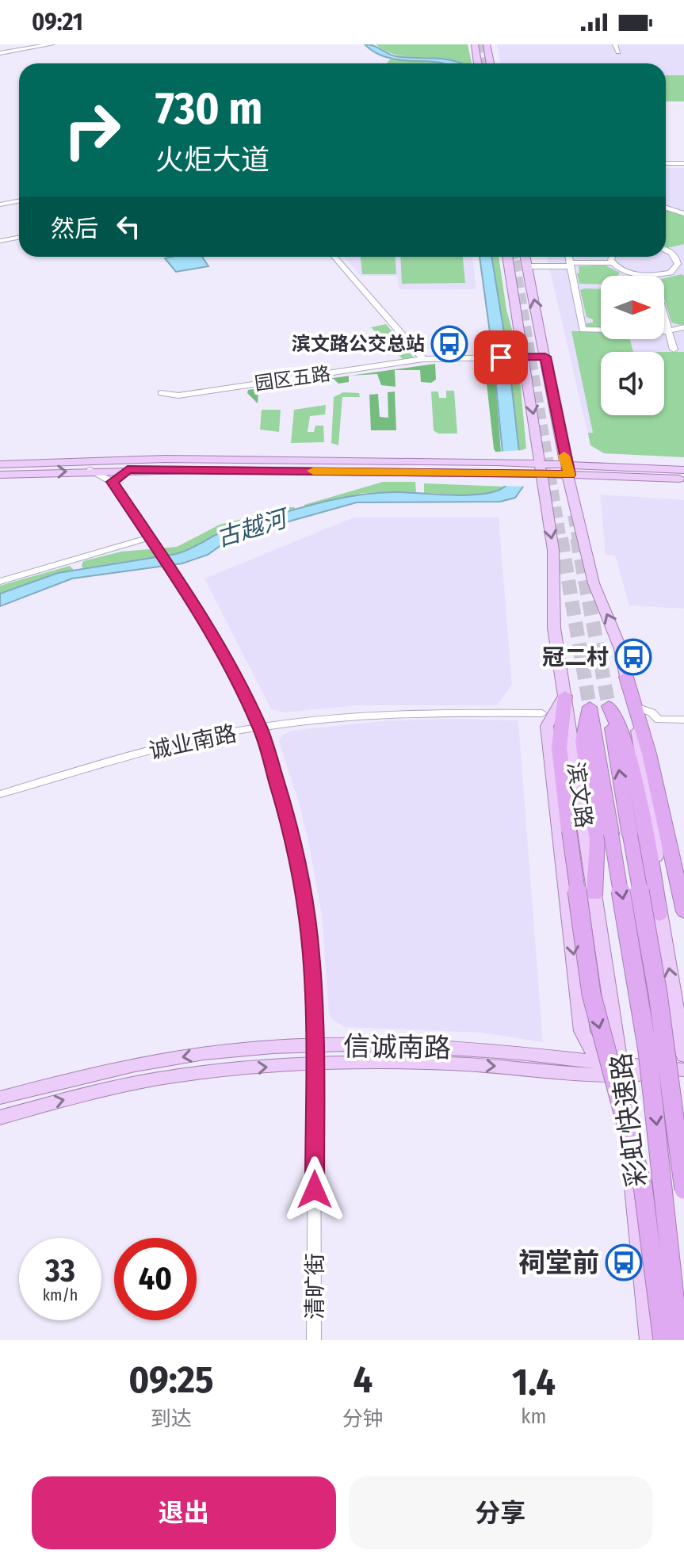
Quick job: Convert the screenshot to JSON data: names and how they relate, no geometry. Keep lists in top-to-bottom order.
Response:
{
  "streets": {
    "highway": ["彩虹快速路"],
    "main road": ["滨文路", "信诚南路"],
    "street": ["园区五路", "诚业南路", "清旷街"]
  },
  "crossings": [
    ["园区五路", "滨文路"],
    ["诚业南路", "清旷街"],
    ["滨文路", "信诚南路"],
    ["滨文路", "彩虹快速路"],
    ["信诚南路", "清旷街"]
  ],
  "water": ["古越河"],
  "places": {
    "bus stop": ["滨文路公交总站", "冠二村", "祠堂前"]
  },
  "north": "right",
  "page": {
    "status": "09:21",
    "turn": ["730 m", "火炬大道"],
    "then": "然后",
    "speed": "33 km/h",
    "limit": "40",
    "eta": [
      "09:25",
      "到达",
      "4",
      "分钟",
      "1.4",
      "km"
    ],
    "buttons": ["退出", "分享"]
  }
}
